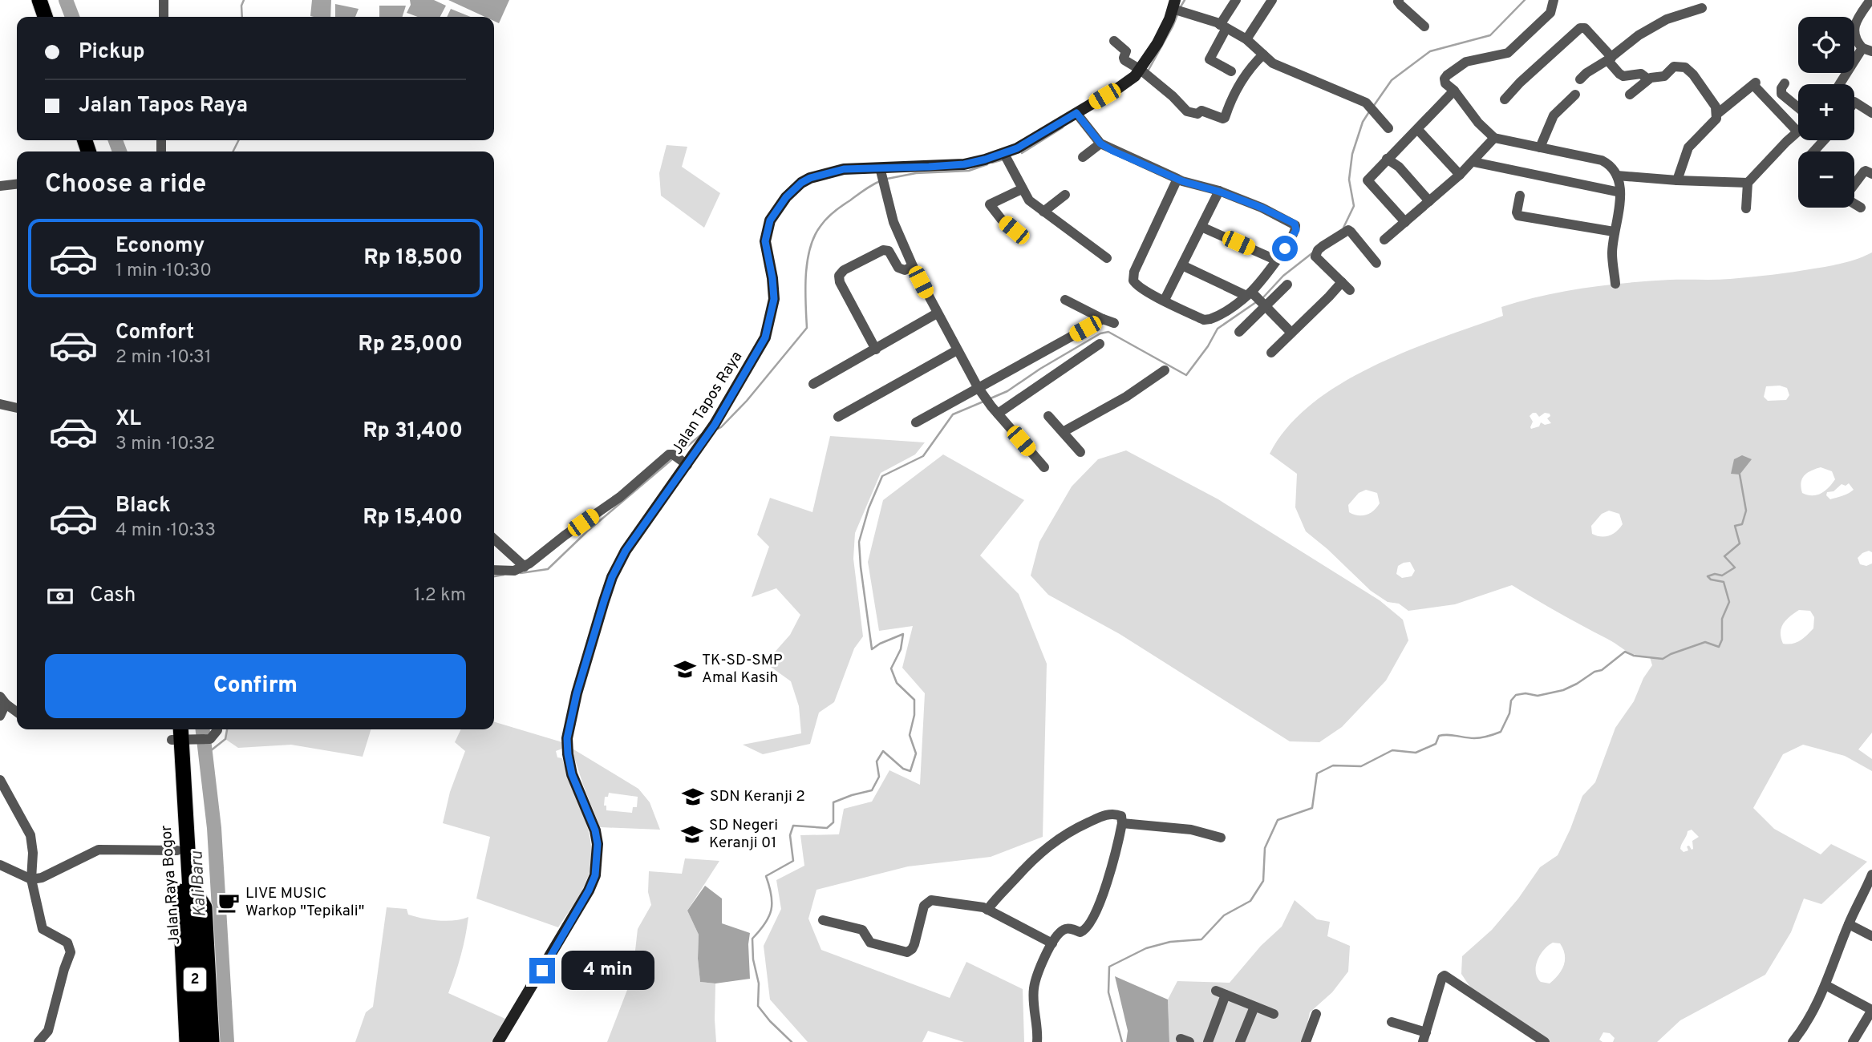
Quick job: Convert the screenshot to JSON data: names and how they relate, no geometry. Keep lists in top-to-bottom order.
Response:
{
  "streets": {
    "highway": ["Jalan Raya Bogor", "2"],
    "main road": ["Jalan Tapos Raya"]
  },
  "water": ["Kali Baru"],
  "places": {
    "school or university": ["TK-SD-SMP Amal Kasih", "SDN Keranji 2", "SD Negeri Keranji 01"],
    "cafe": ["LIVE MUSIC Warkop \"Tepikali\""]
  },
  "page": {
    "map_buttons": ["+", "−"],
    "banner": ["Pickup", "Jalan Tapos Raya"],
    "heading": "Choose a ride",
    "list": [
      {
        "name": "Economy",
        "note": "1 min · 10:30",
        "value": "Rp 18,500"
      },
      {
        "name": "Comfort",
        "note": "2 min · 10:31",
        "value": "Rp 25,000"
      },
      {
        "name": "XL",
        "note": "3 min · 10:32",
        "value": "Rp 31,400"
      },
      {
        "name": "Black",
        "note": "4 min · 10:33",
        "value": "Rp 15,400"
      }
    ],
    "pay": ["Cash", "1.2 km"],
    "buttons": "Confirm",
    "bubble": "4 min"
  }
}
